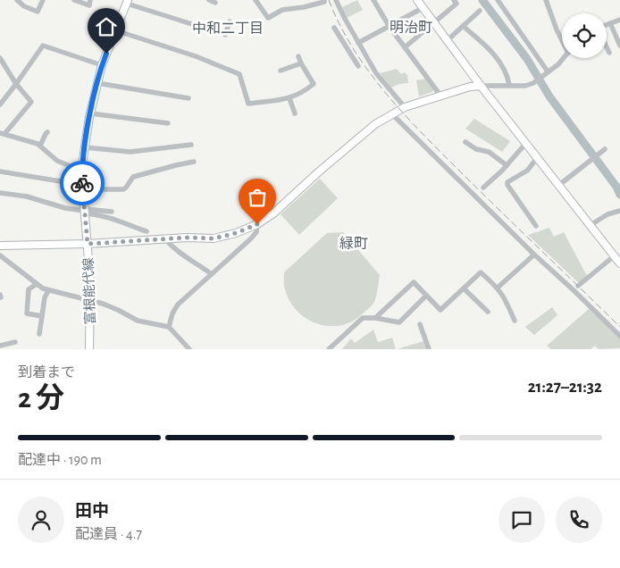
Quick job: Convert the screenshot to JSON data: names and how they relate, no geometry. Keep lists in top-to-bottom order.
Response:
{
  "streets": {
    "street": ["富根能代線"]
  },
  "districts": ["明治町", "中和二丁目", "緑町"],
  "page": {
    "heading": ["2 分", "到着まで", "21:27–21:32"],
    "panel": ["田中", "配達員 · 4.7"],
    "bar": "配達中 · 190 m"
  }
}
